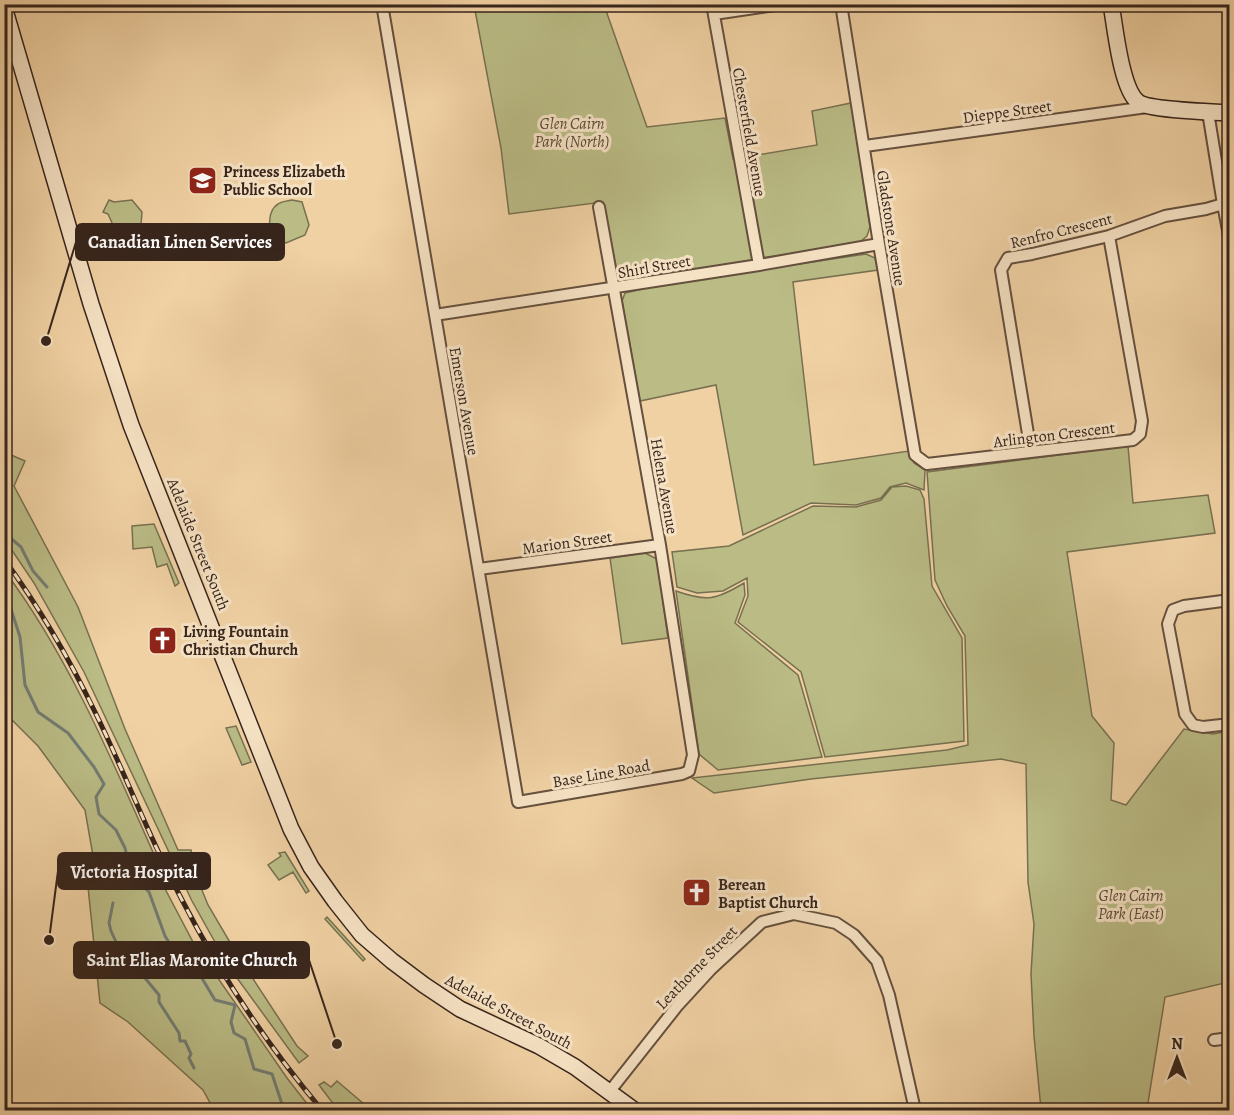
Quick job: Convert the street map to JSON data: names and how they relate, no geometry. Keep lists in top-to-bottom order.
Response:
{
  "streets": {
    "main road": ["Adelaide Street South"],
    "street": [
      "Dieppe Street",
      "Chesterfield Avenue",
      "Gladstone Avenue",
      "Renfro Crescent",
      "Shirl Street",
      "Emerson Avenue",
      "Arlington Crescent",
      "Helena Avenue",
      "Marion Street",
      "Base Line Road",
      "Leathorne Street"
    ]
  },
  "crossings": [
    ["Dieppe Street", "Gladstone Avenue"],
    ["Chesterfield Avenue", "Shirl Street"],
    ["Gladstone Avenue", "Shirl Street"],
    ["Gladstone Avenue", "Arlington Crescent"],
    ["Renfro Crescent", "Arlington Crescent"],
    ["Shirl Street", "Emerson Avenue"],
    ["Shirl Street", "Helena Avenue"],
    ["Emerson Avenue", "Marion Street"],
    ["Emerson Avenue", "Base Line Road"],
    ["Helena Avenue", "Marion Street"],
    ["Helena Avenue", "Base Line Road"],
    ["Adelaide Street South", "Leathorne Street"]
  ],
  "parks": ["Glen Cairn Park (North)", "Glen Cairn Park (East)"],
  "places": {
    "school or university": ["Princess Elizabeth Public School"],
    "other": ["Canadian Linen Services", "Victoria Hospital", "Saint Elias Maronite Church"],
    "church": ["Living Fountain Christian Church", "Berean Baptist Church"]
  },
  "north": "top"
}
